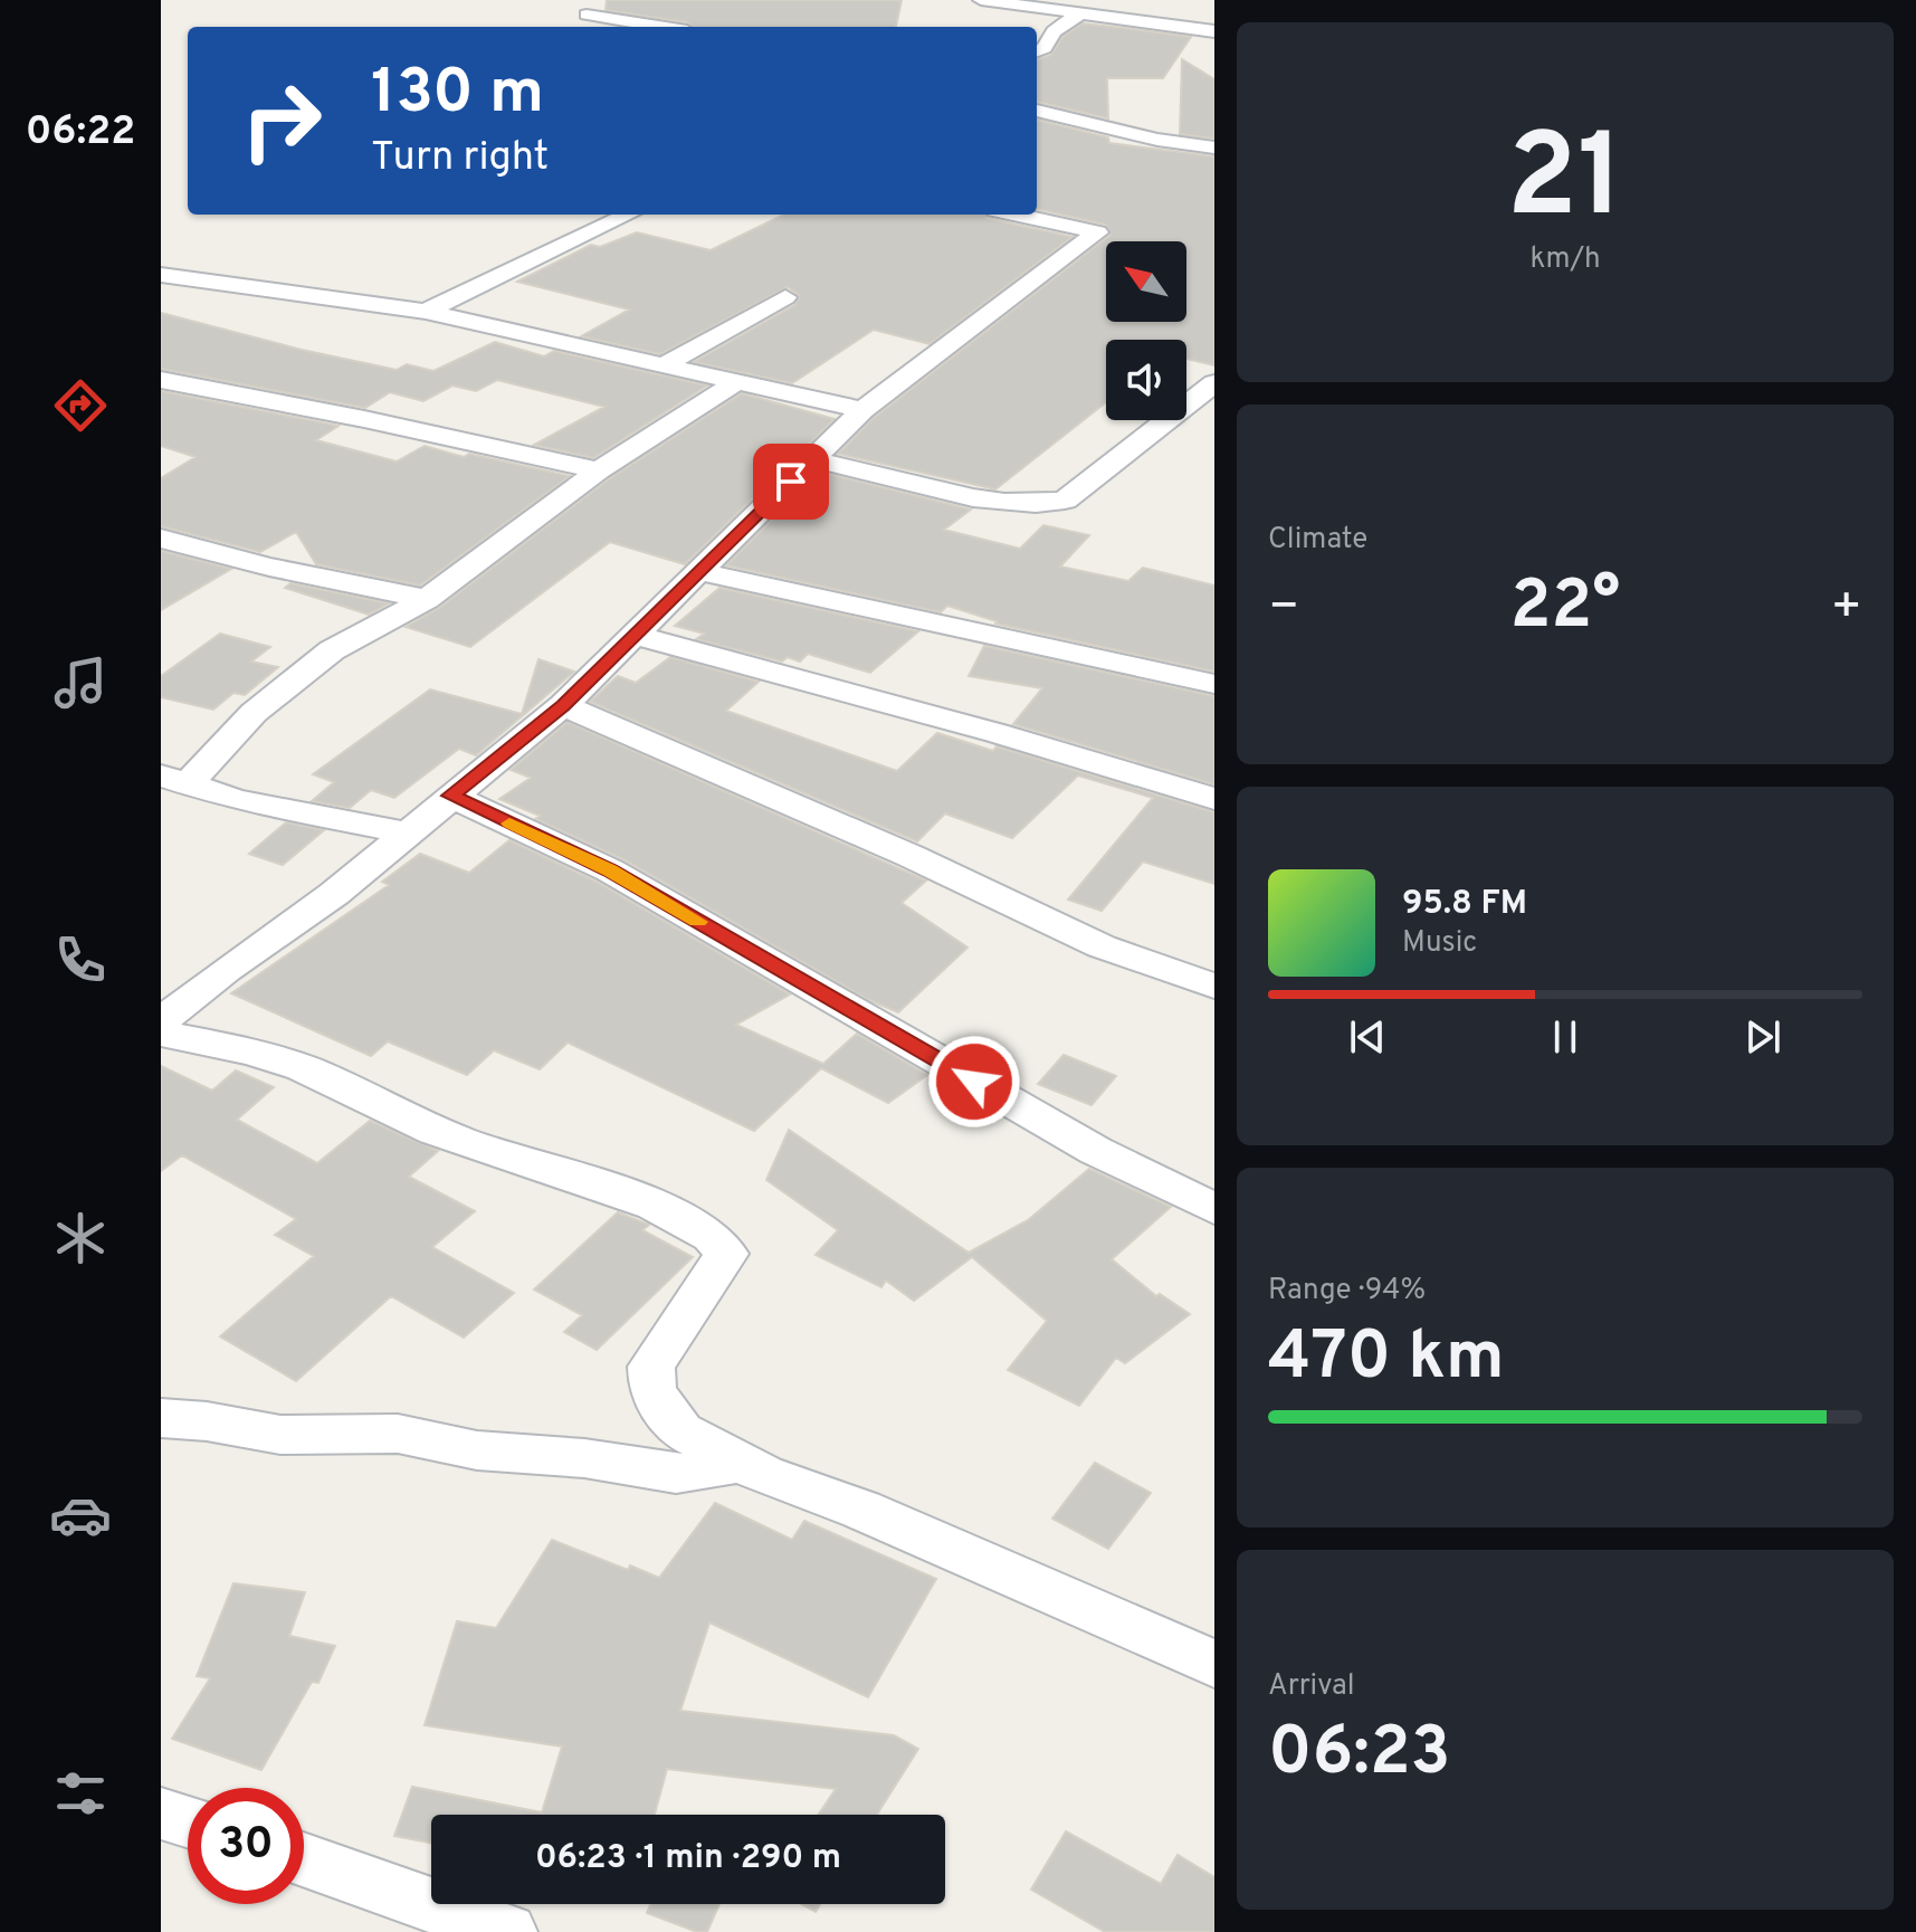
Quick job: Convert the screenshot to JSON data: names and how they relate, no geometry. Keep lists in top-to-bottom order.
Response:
{
  "north": "top left",
  "page": {
    "tabs": "06:22",
    "tile": [
      ["21", "km/h"],
      "Climate",
      ["Range · 94%", "470 km"],
      ["Arrival", "06:23"]
    ],
    "turn": ["130 m", "Turn right"],
    "heat": ["−", "22°", "+"],
    "song": ["95.8 FM", "Music"],
    "limit": "30",
    "trip": "06:23 · 1 min · 290 m"
  }
}
